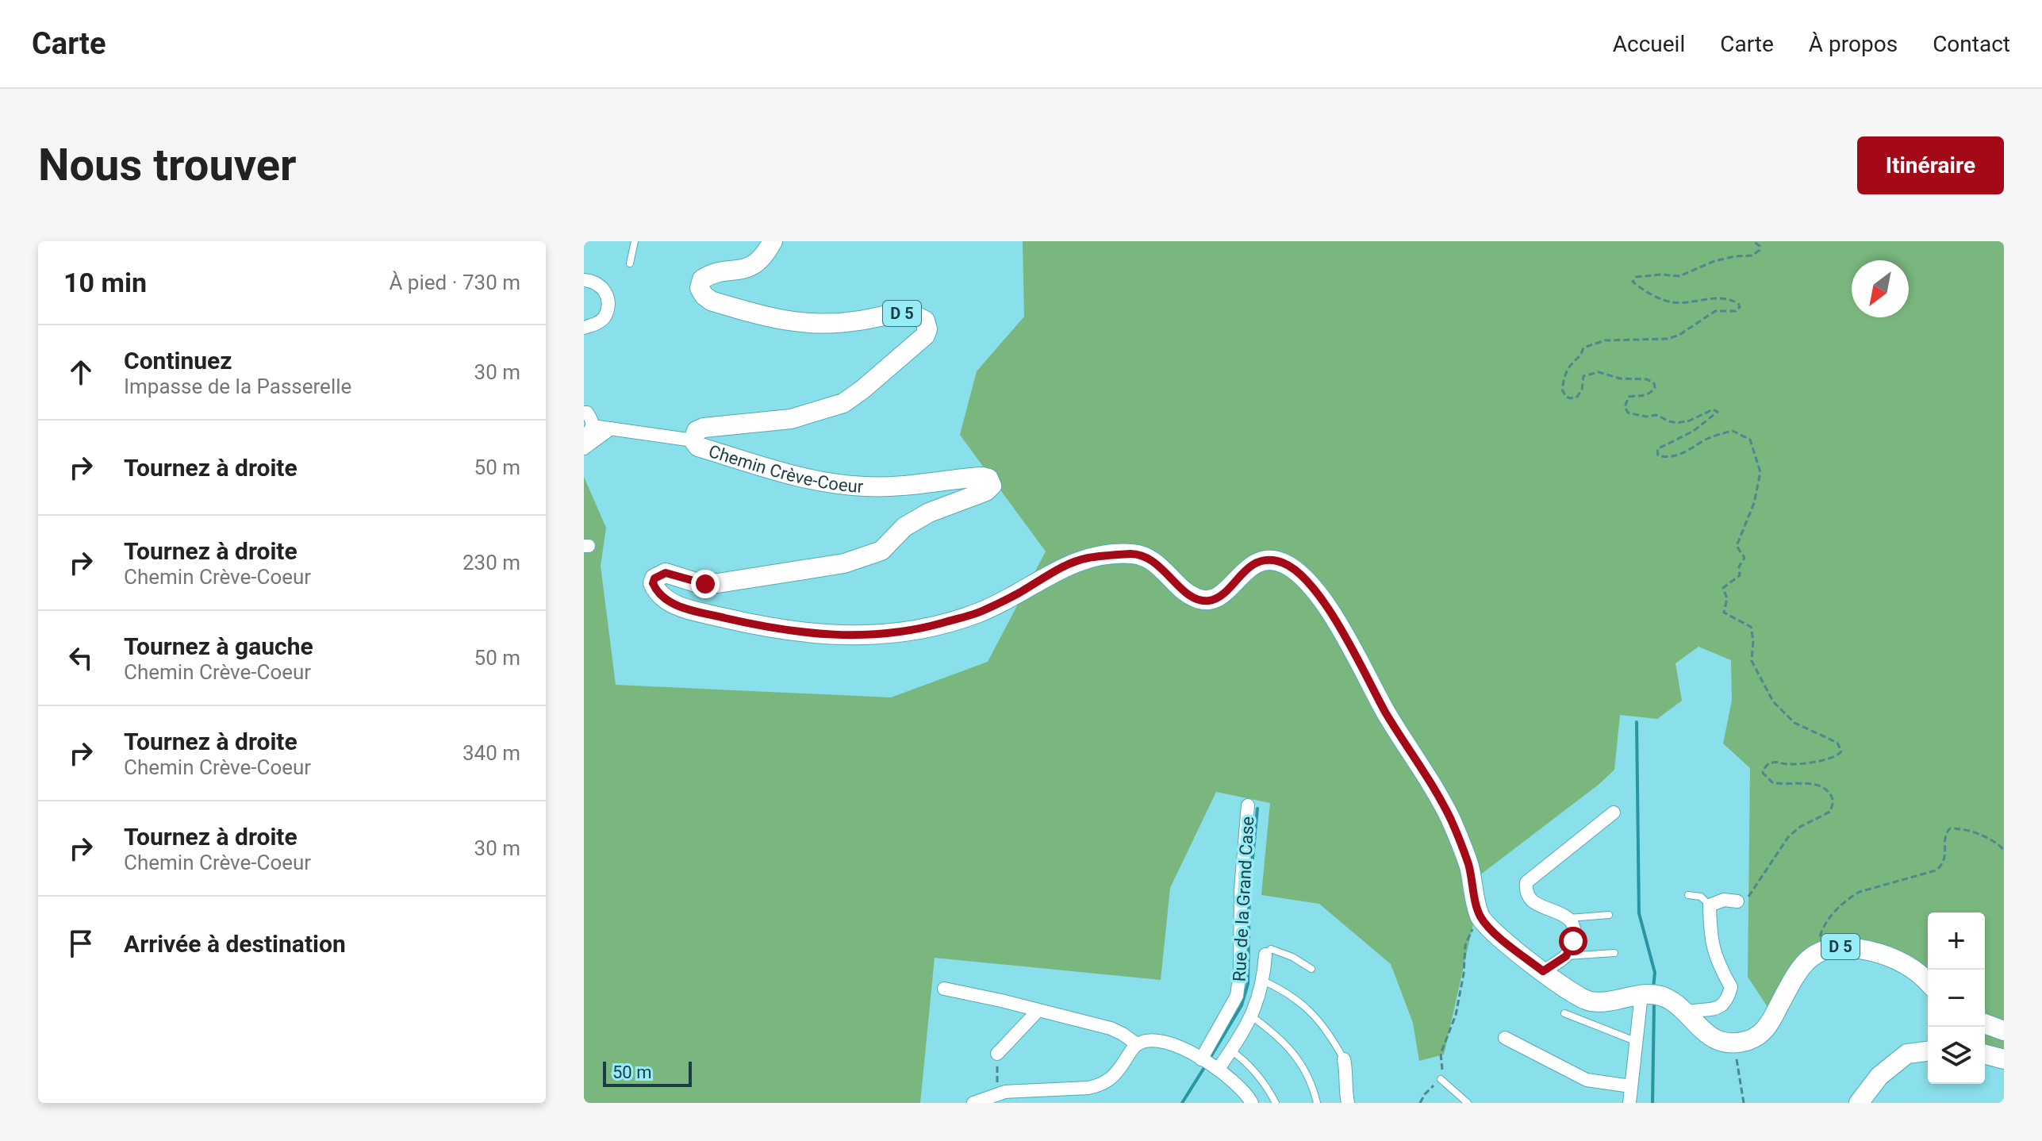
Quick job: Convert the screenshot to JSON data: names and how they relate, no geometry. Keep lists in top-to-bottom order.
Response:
{
  "streets": {
    "main road": ["D 5", "Chemin Crève-Coeur"],
    "street": ["Rue de la Grand Case"]
  },
  "scale_bar": "50 m",
  "north": "bottom left",
  "page": {
    "header": "Carte",
    "nav": [
      "Accueil",
      "Carte",
      "À propos",
      "Contact"
    ],
    "buttons": "Itinéraire",
    "title": "Nous trouver",
    "heading": ["10 min", "À pied · 730 m"],
    "list": [
      ["Continuez", "Impasse de la Passerelle", "30 m"],
      ["Tournez à droite", "50 m"],
      ["Tournez à droite", "Chemin Crève-Coeur", "230 m"],
      ["Tournez à gauche", "Chemin Crève-Coeur", "50 m"],
      ["Tournez à droite", "Chemin Crève-Coeur", "340 m"],
      ["Tournez à droite", "Chemin Crève-Coeur", "30 m"],
      "Arrivée à destination"
    ],
    "map_buttons": ["+", "−"],
    "scale": "50 m"
  }
}
